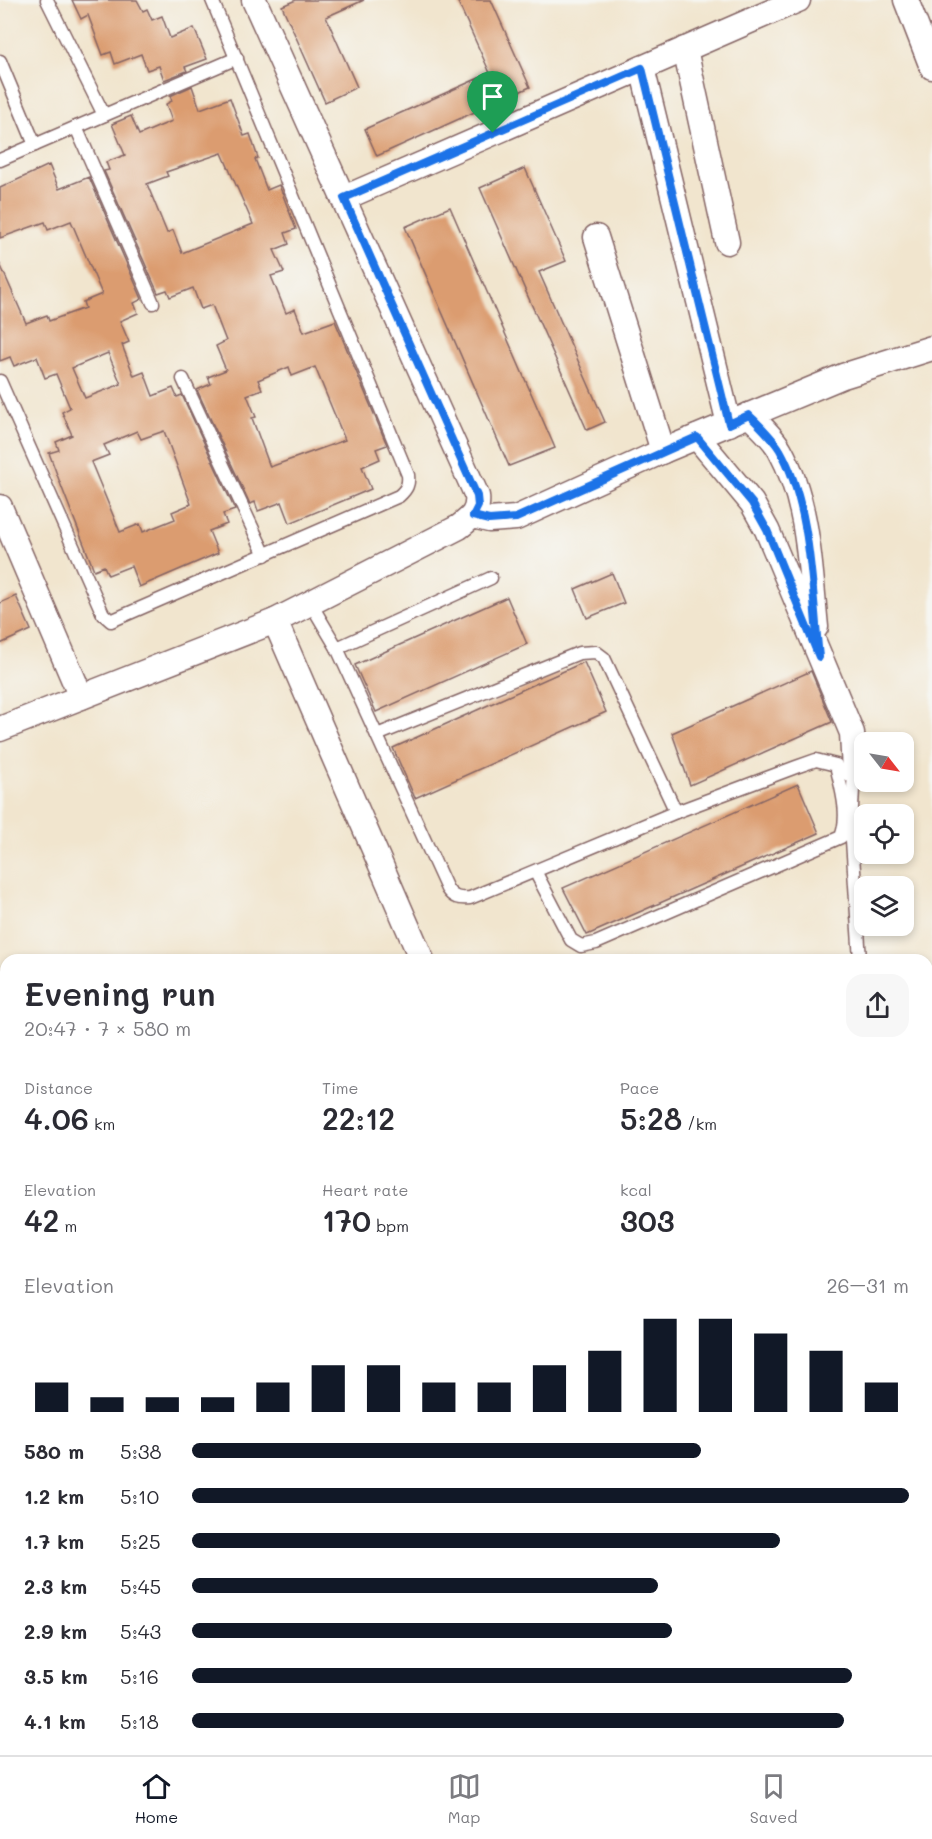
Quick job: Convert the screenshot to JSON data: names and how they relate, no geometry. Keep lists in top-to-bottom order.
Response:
{
  "north": "bottom right",
  "page": {
    "heading": ["Evening run", "20:47 · 7 × 580 m"],
    "stats": [
      ["Distance", "4.06 km"],
      ["Time", "22:12"],
      ["Pace", "5:28 /km"],
      ["Elevation", "42 m"],
      ["Heart rate", "170 bpm"],
      ["kcal", "303"]
    ],
    "chart": ["Elevation", "26–31 m"],
    "list": [
      {
        "name": "580 m",
        "note": "5:38"
      },
      {
        "name": "1.2 km",
        "note": "5:10"
      },
      {
        "name": "1.7 km",
        "note": "5:25"
      },
      {
        "name": "2.3 km",
        "note": "5:45"
      },
      {
        "name": "2.9 km",
        "note": "5:43"
      },
      {
        "name": "3.5 km",
        "note": "5:16"
      },
      {
        "name": "4.1 km",
        "note": "5:18"
      }
    ],
    "tabs": ["Home", "Map", "Saved"]
  }
}
